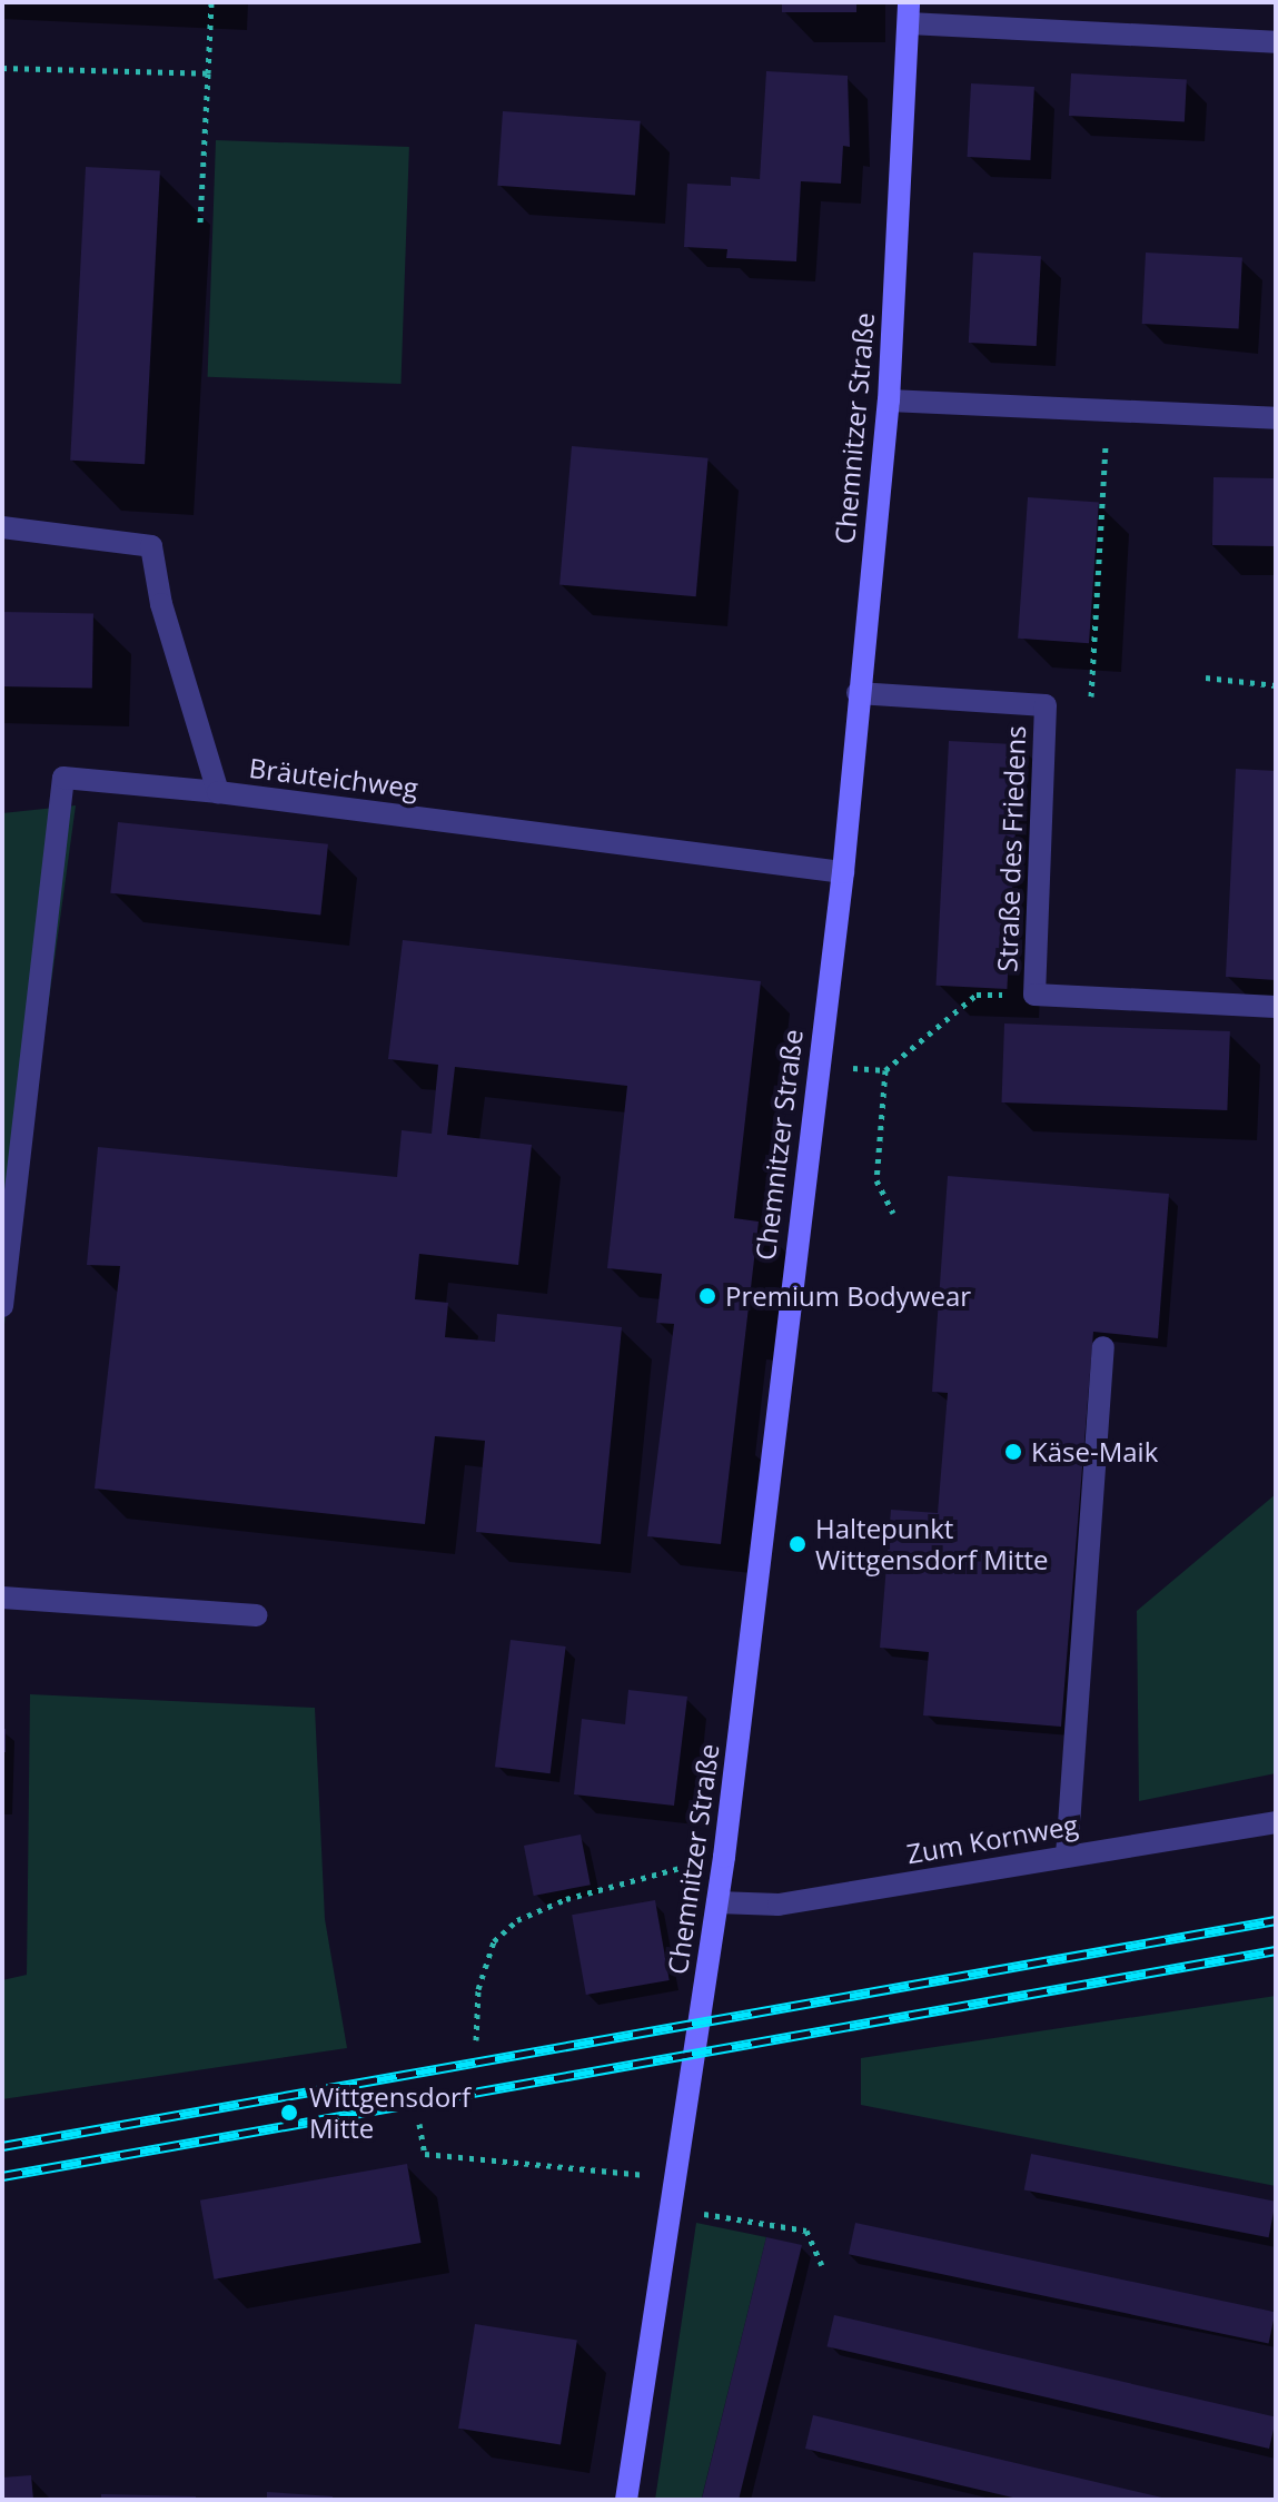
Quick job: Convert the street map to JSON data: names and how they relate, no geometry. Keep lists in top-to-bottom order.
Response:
{
  "streets": {
    "street": [
      "Chemnitzer Straße",
      "Bräuteichweg",
      "Straße des Friedens",
      "Zum Kornweg"
    ]
  },
  "crossings": [
    ["Chemnitzer Straße", "Bräuteichweg"],
    ["Chemnitzer Straße", "Straße des Friedens"],
    ["Chemnitzer Straße", "Zum Kornweg"]
  ],
  "places": [
    "Premium Bodywear",
    "Käse-Maik",
    "Haltepunkt Wittgensdorf Mitte",
    "Wittgensdorf Mitte"
  ]
}
